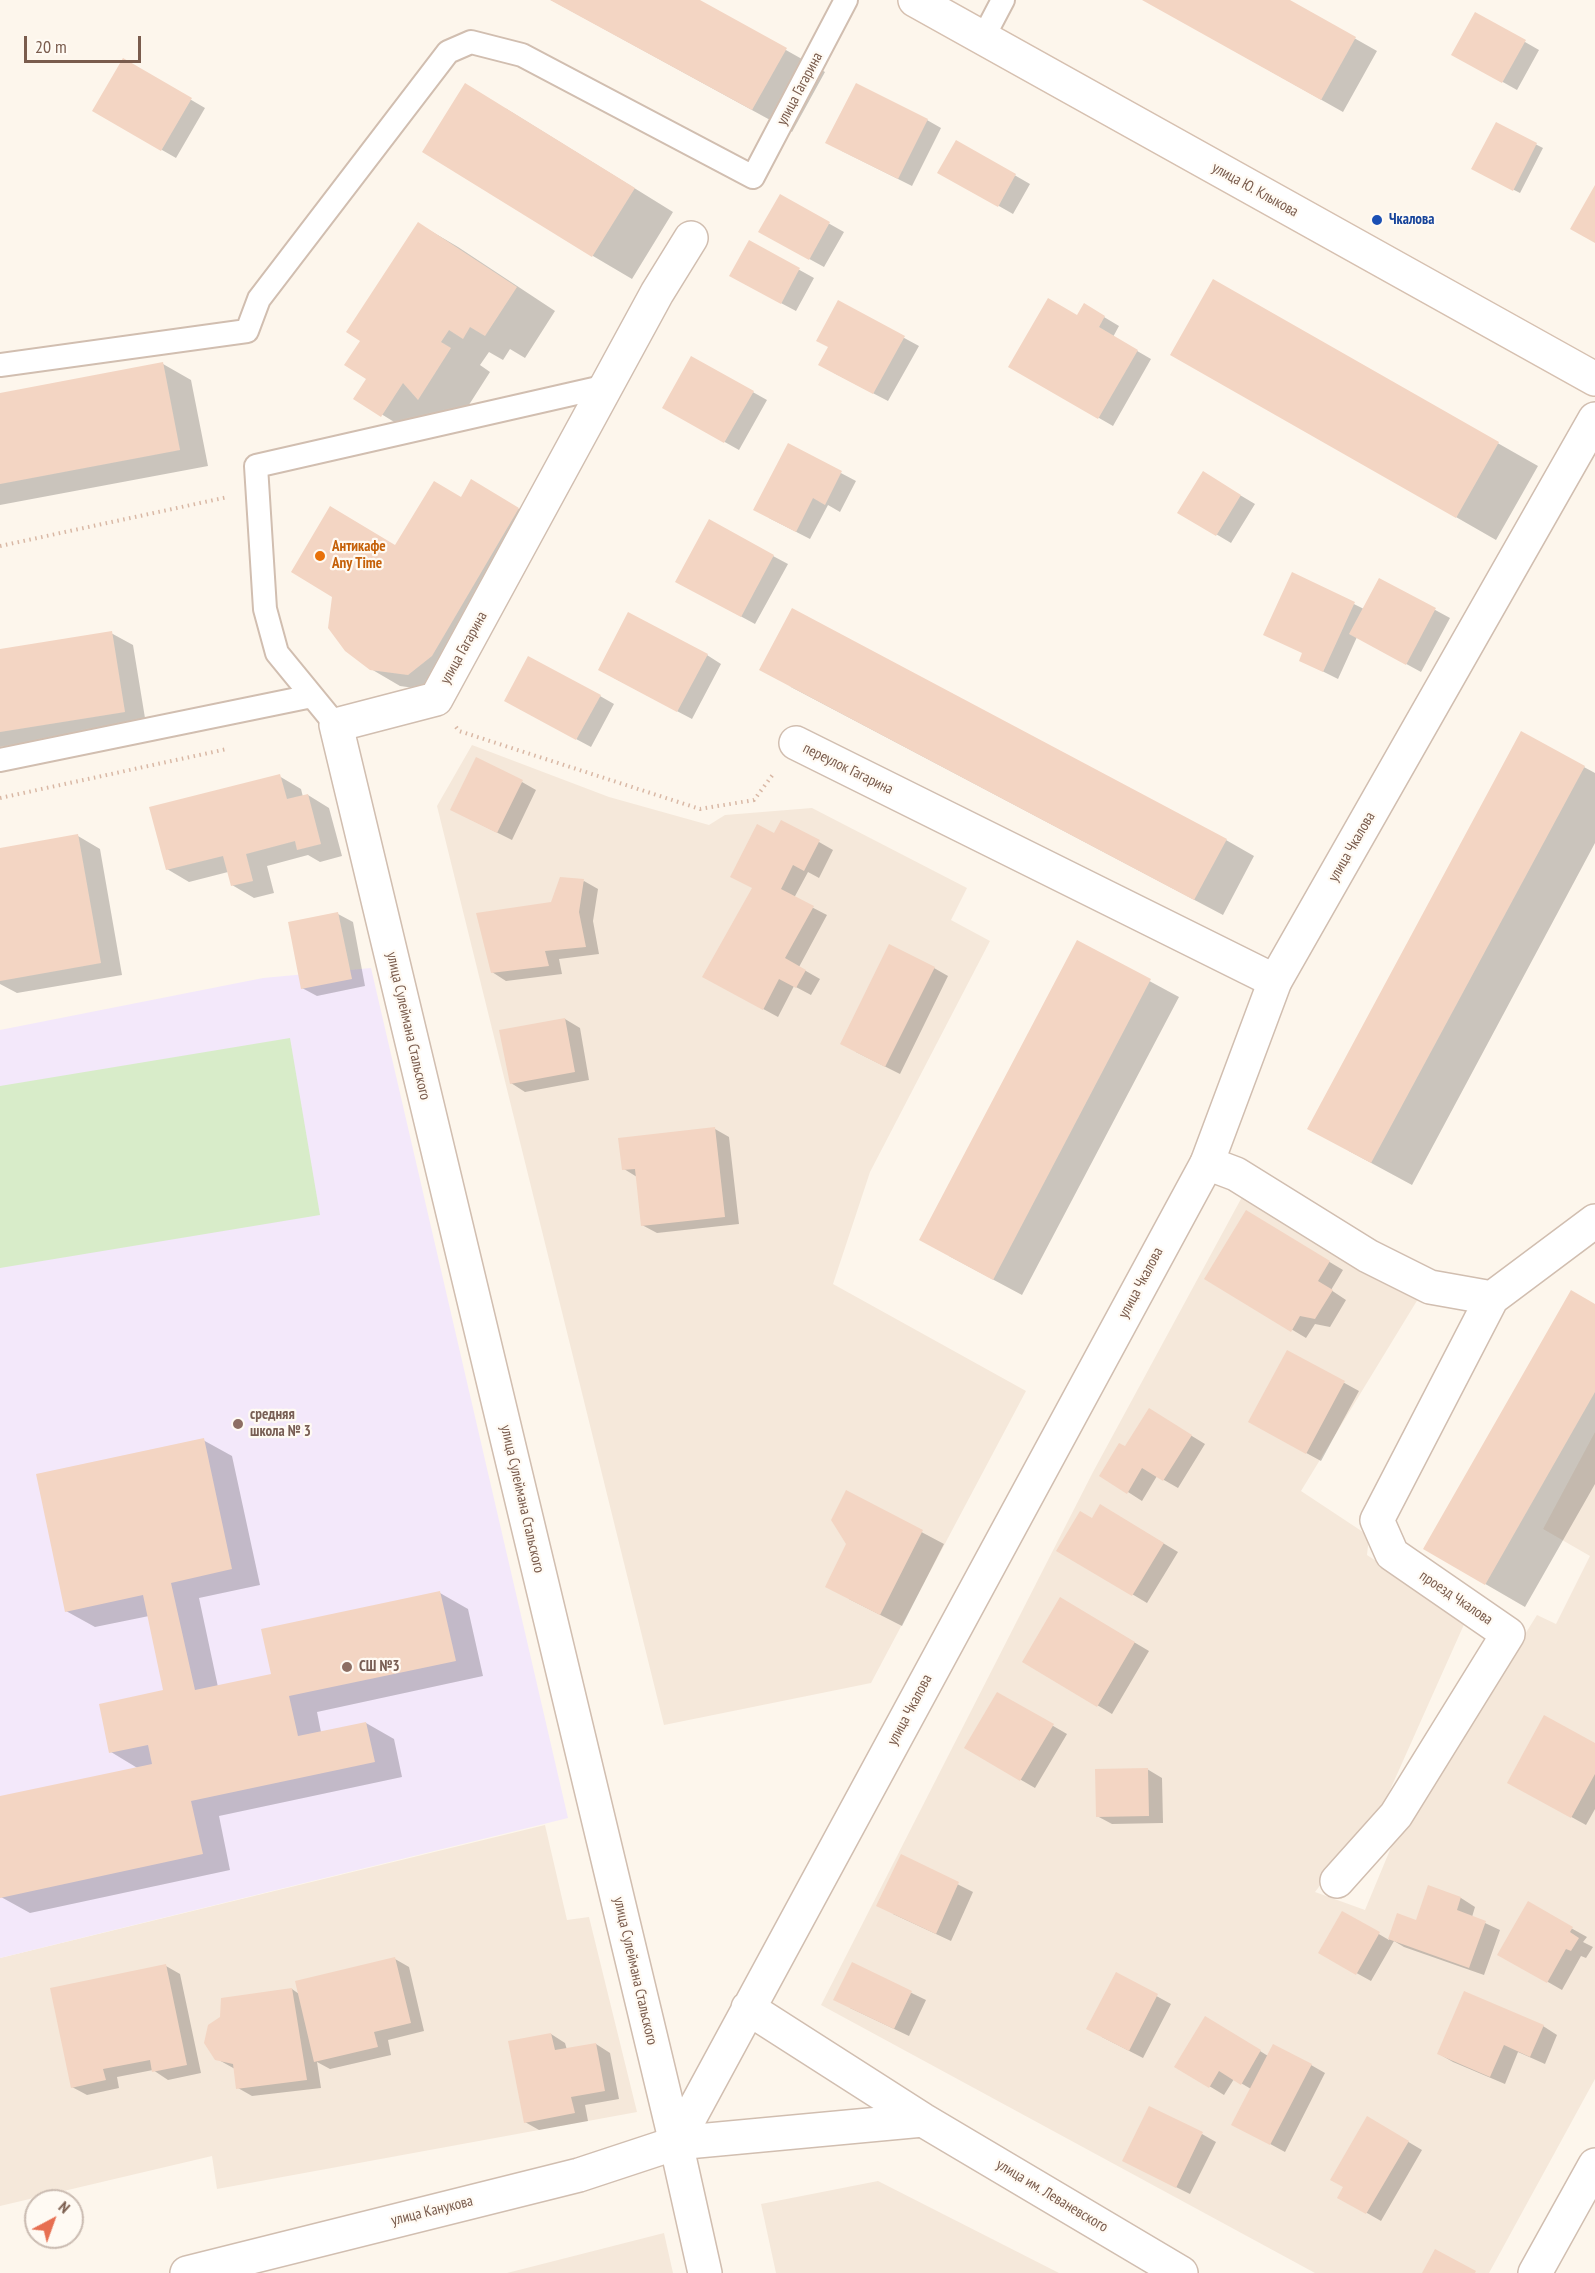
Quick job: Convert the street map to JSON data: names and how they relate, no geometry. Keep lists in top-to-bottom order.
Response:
{
  "streets": {
    "street": [
      "улица Гагарина",
      "улица Ю. Клыкова",
      "переулок Гагарина",
      "улица Чкалова",
      "улица Сулеймана Стальского",
      "проезд Чкалова",
      "улица им. Леваневского",
      "улица Канукова"
    ]
  },
  "crossings": [
    ["улица Гагарина", "переулок Гагарина"],
    ["улица Гагарина", "улица Сулеймана Стальского"],
    ["переулок Гагарина", "улица Чкалова"],
    ["улица Чкалова", "улица Сулеймана Стальского"],
    ["улица Чкалова", "улица им. Леваневского"],
    ["улица Чкалова", "улица Канукова"],
    ["улица Сулеймана Стальского", "улица Канукова"]
  ],
  "places": [
    "Чкалова",
    "Антикафе Any Time",
    "средняя школа № 3",
    "СШ №3"
  ],
  "scale_bar": "20 m",
  "north": "top right"
}
